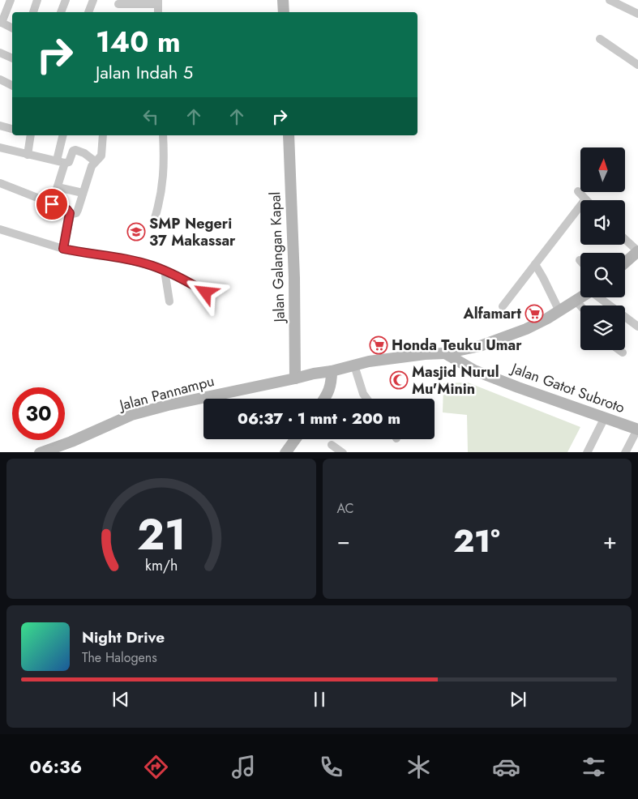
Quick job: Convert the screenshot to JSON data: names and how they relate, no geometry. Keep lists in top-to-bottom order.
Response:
{
  "streets": {
    "main road": ["Jalan Galangan Kapal", "Jalan Gatot Subroto", "Jalan Pannampu"]
  },
  "crossings": [
    ["Jalan Galangan Kapal", "Jalan Pannampu"],
    ["Jalan Gatot Subroto", "Jalan Pannampu"]
  ],
  "places": {
    "school or university": ["SMP Negeri 37 Makassar"],
    "supermarket": ["Alfamart", "Honda Teuku Umar"],
    "mosque": ["Masjid Nurul Mu'Minin"]
  },
  "north": "top",
  "page": {
    "turn": ["140 m", "Jalan Indah 5"],
    "limit": "30",
    "trip": "06:37 · 1 mnt · 200 m",
    "tile": "AC",
    "heat": ["−", "21°", "+"],
    "song": ["Night Drive", "The Halogens"],
    "tabs": "06:36",
    "gauge": ["21", "km/h"]
  }
}
